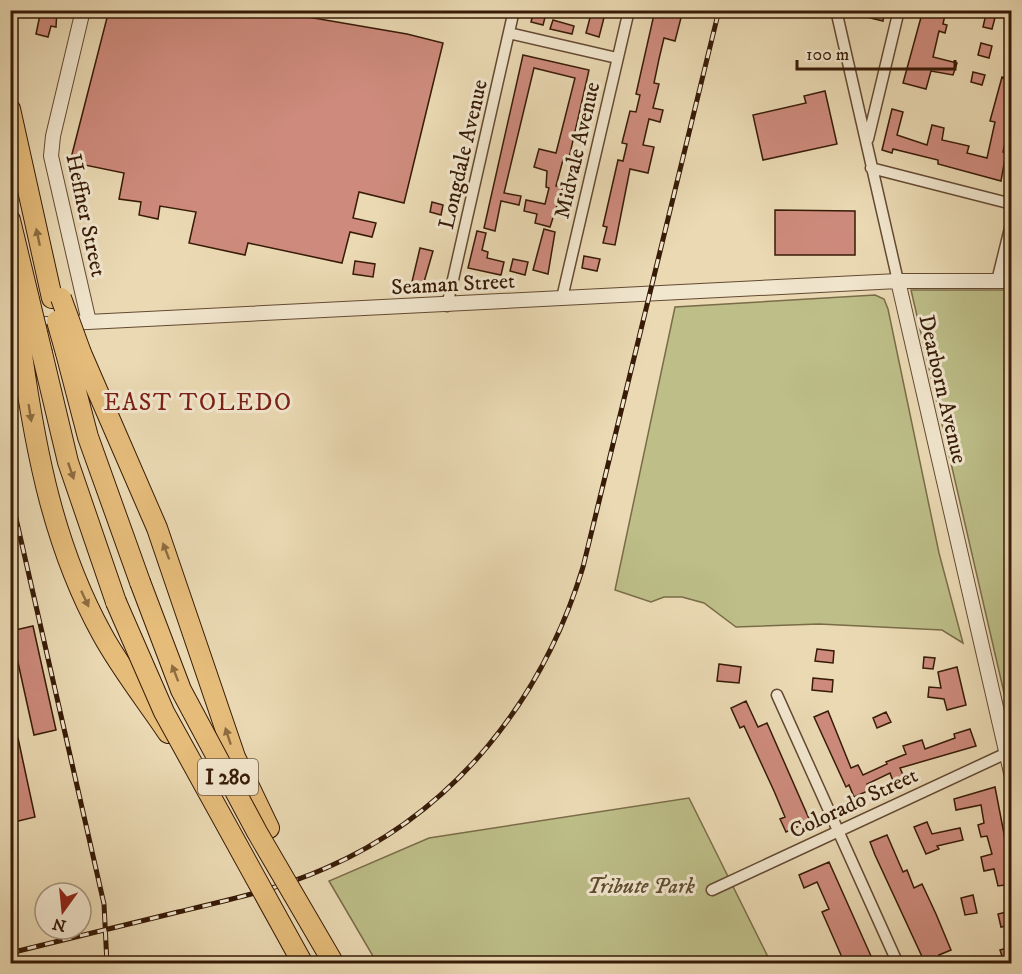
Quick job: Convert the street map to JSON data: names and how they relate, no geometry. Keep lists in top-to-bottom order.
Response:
{
  "streets": {
    "highway": ["I 280"],
    "street": [
      "Midvale Avenue",
      "Longdale Avenue",
      "Heffner Street",
      "Seaman Street",
      "Dearborn Avenue",
      "Colorado Street"
    ]
  },
  "crossings": [
    ["Midvale Avenue", "Seaman Street"],
    ["Longdale Avenue", "Seaman Street"],
    ["Heffner Street", "Seaman Street"],
    ["Seaman Street", "Dearborn Avenue"],
    ["Dearborn Avenue", "Colorado Street"]
  ],
  "districts": ["EAST TOLEDO"],
  "parks": ["Tribute Park"],
  "scale_bar": "100 m",
  "north": "bottom"
}
